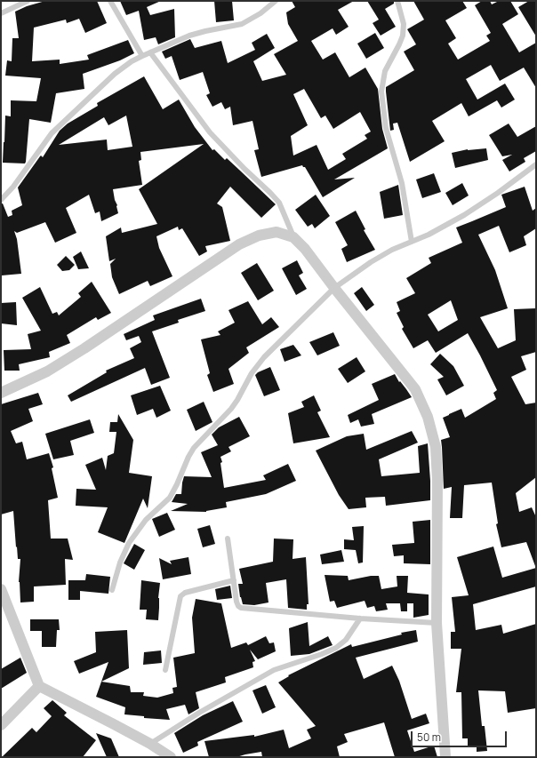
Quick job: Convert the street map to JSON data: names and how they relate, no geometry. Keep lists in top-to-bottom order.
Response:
{
  "scale_bar": "50 m"
}
